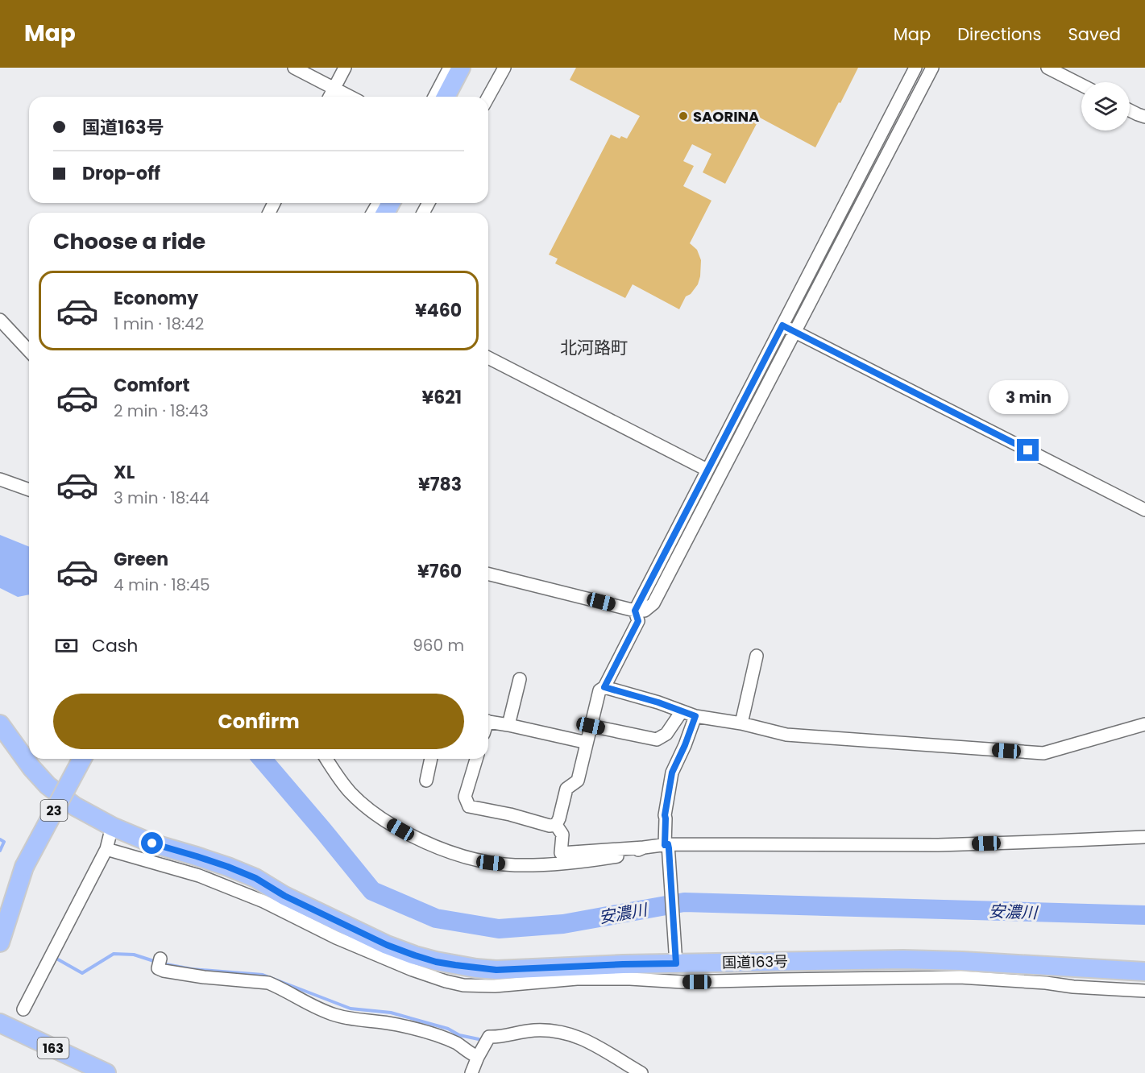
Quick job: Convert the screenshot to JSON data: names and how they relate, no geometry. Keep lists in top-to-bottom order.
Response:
{
  "streets": {
    "highway": ["23", "国道163号", "163"]
  },
  "districts": ["北河路町"],
  "water": ["安濃川"],
  "places": ["SAORINA"],
  "page": {
    "header": "Map",
    "nav": ["Map", "Directions", "Saved"],
    "banner": ["国道163号", "Drop-off"],
    "heading": "Choose a ride",
    "list": [
      {
        "name": "Economy",
        "note": "1 min · 18:42",
        "value": "¥460"
      },
      {
        "name": "Comfort",
        "note": "2 min · 18:43",
        "value": "¥621"
      },
      {
        "name": "XL",
        "note": "3 min · 18:44",
        "value": "¥783"
      },
      {
        "name": "Green",
        "note": "4 min · 18:45",
        "value": "¥760"
      }
    ],
    "bubble": "3 min",
    "pay": ["Cash", "960 m"],
    "buttons": "Confirm"
  }
}
